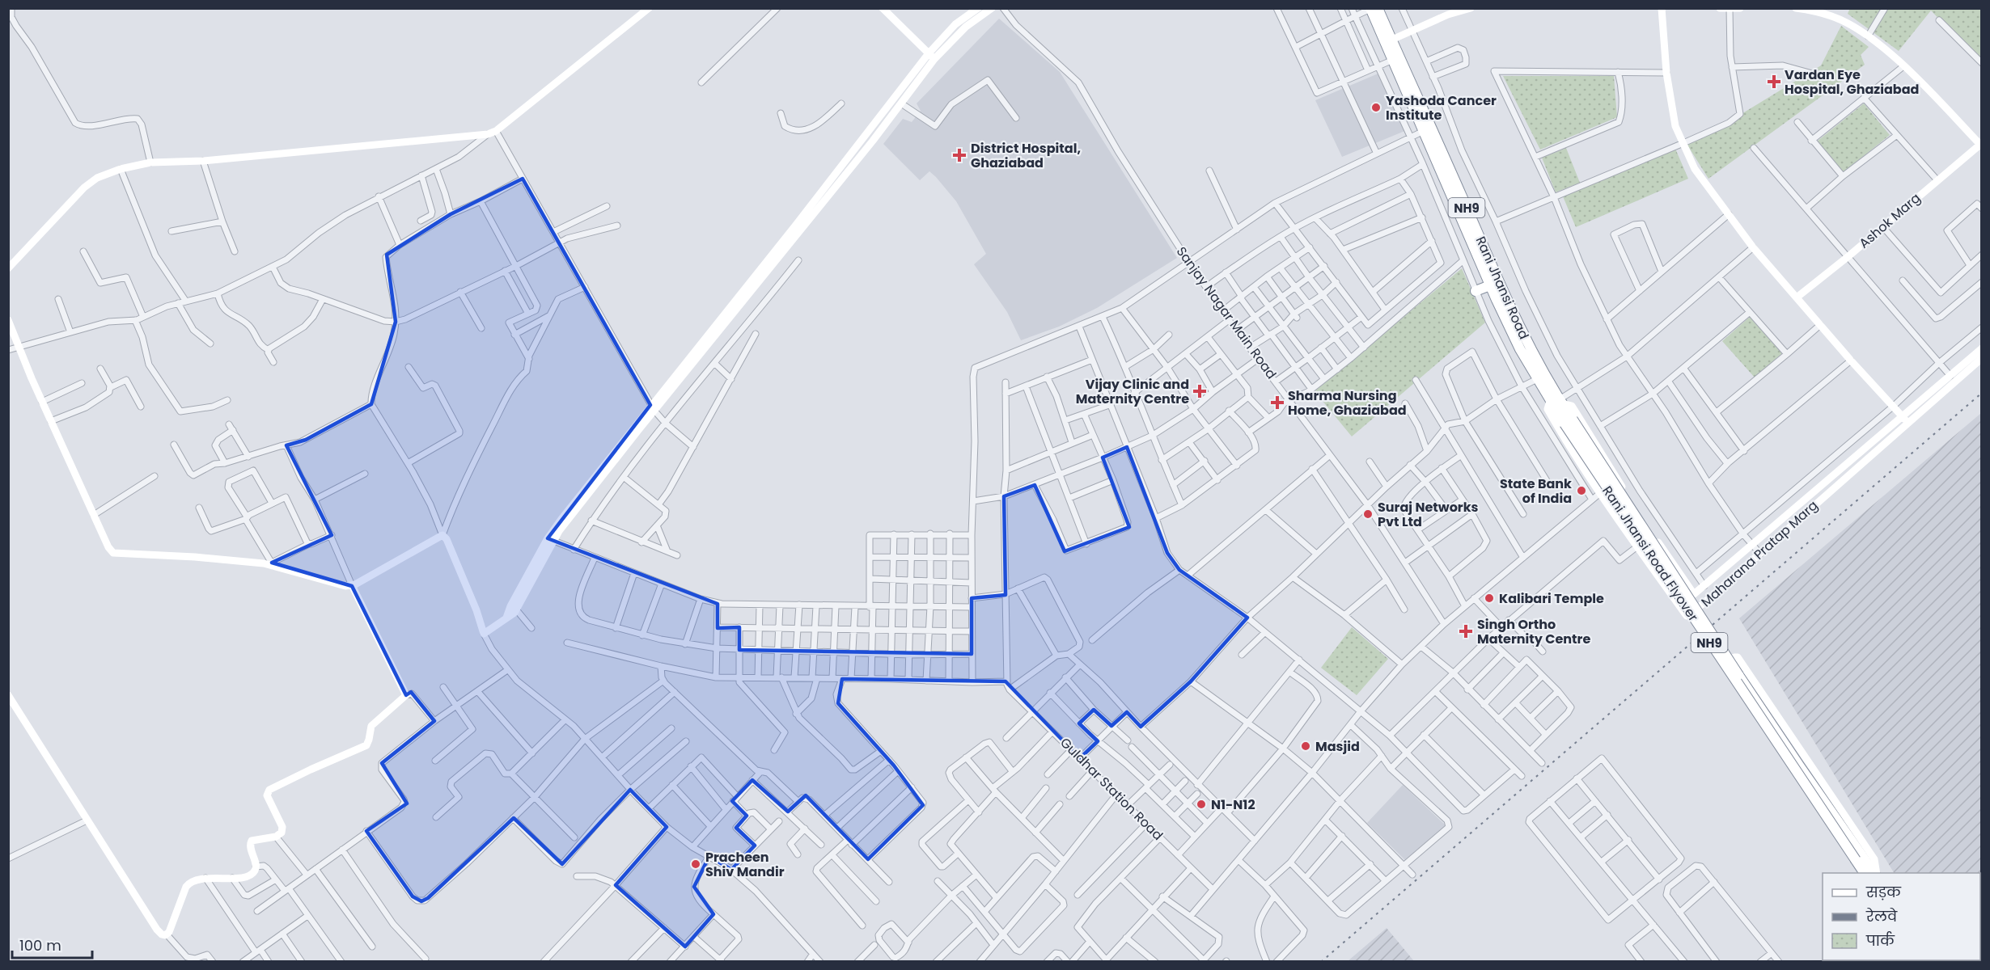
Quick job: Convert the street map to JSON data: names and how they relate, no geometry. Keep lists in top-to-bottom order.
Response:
{
  "streets": {
    "highway": ["NH9", "Rani Jhansi Road", "Rani Jhansi Road Flyover"],
    "street": [
      "Ashok Marg",
      "Sanjay Nagar Main Road",
      "Maharana Pratap Marg",
      "Guldhar Station Road"
    ]
  },
  "crossings": [
    ["Rani Jhansi Road", "Rani Jhansi Road Flyover"],
    ["Rani Jhansi Road", "Maharana Pratap Marg"],
    ["Rani Jhansi Road Flyover", "Maharana Pratap Marg"]
  ],
  "places": {
    "health": [
      "Vardan Eye Hospital, Ghaziabad",
      "District Hospital, Ghaziabad",
      "Vijay Clinic and Maternity Centre",
      "Sharma Nursing Home, Ghaziabad",
      "Singh Ortho Maternity Centre"
    ],
    "other": [
      "Yashoda Cancer Institute",
      "State Bank of India",
      "Suraj Networks Pvt Ltd",
      "Kalibari Temple",
      "Masjid",
      "N1-N12",
      "Pracheen Shiv Mandir"
    ]
  },
  "legend": ["सड़क", "रेलवे", "पार्क"],
  "scale_bar": "100 m"
}
